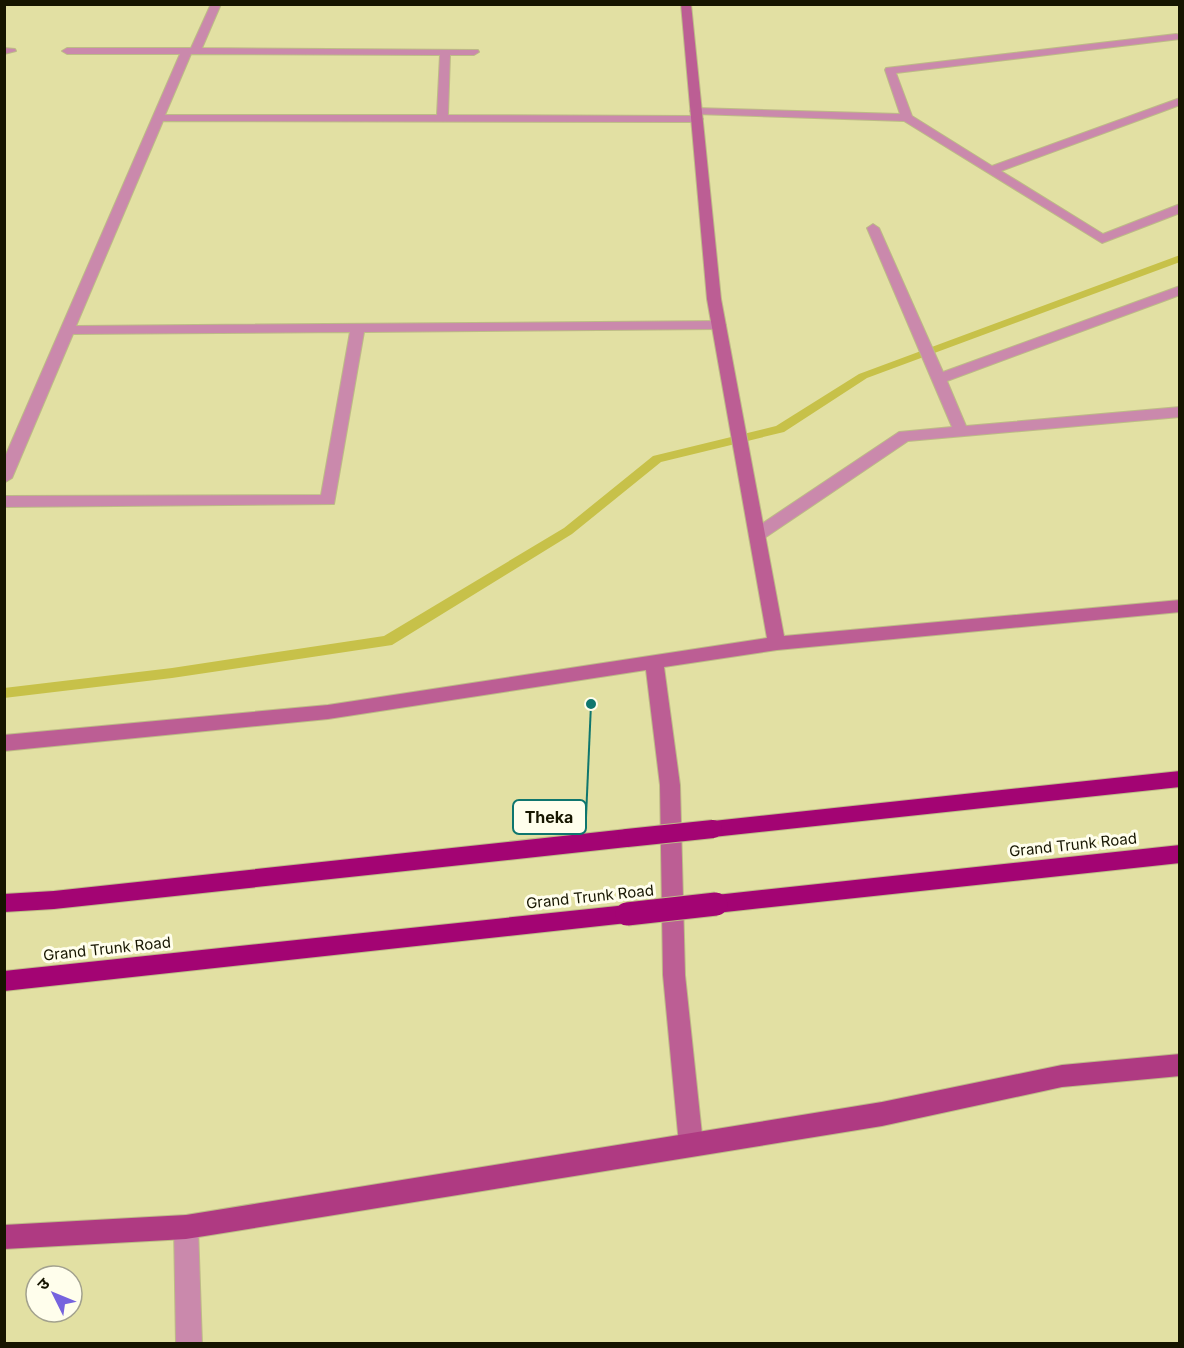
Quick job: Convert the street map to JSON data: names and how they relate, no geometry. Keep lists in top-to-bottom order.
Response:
{
  "streets": {
    "highway": ["Grand Trunk Road"]
  },
  "places": ["Theka"],
  "north": "top left"
}
